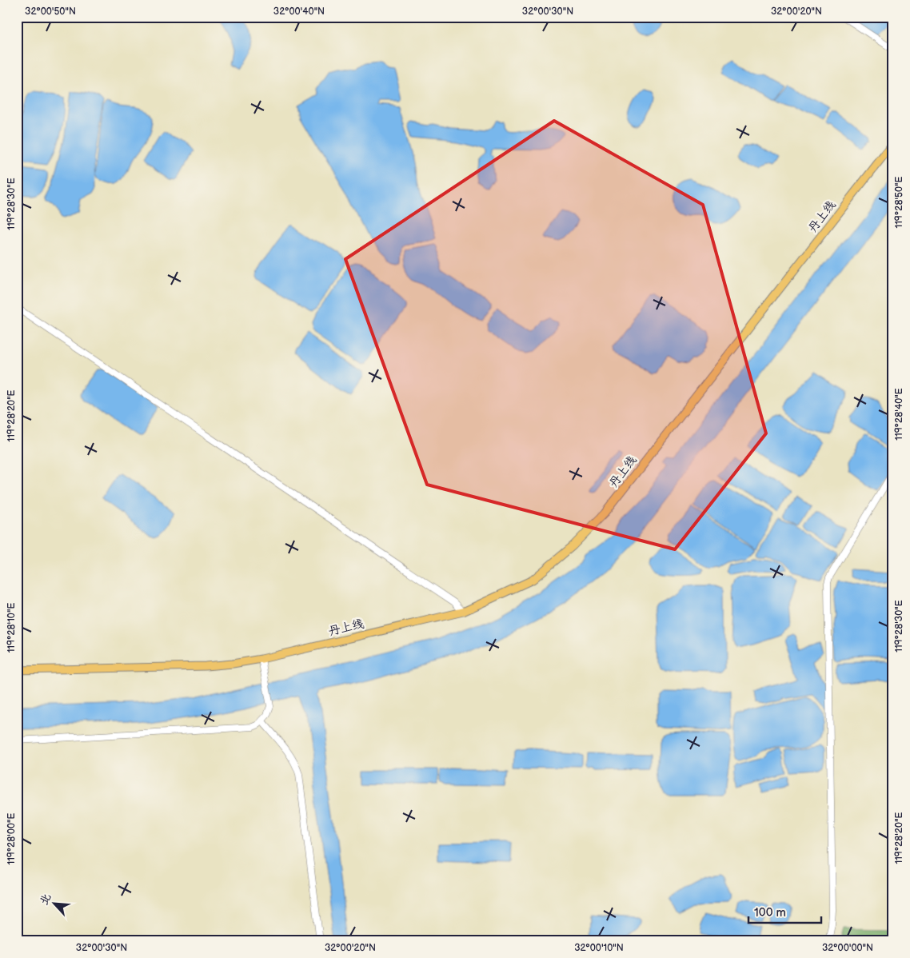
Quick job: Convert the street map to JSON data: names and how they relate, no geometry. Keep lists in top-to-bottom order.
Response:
{
  "streets": {
    "main road": ["丹上线"]
  },
  "scale_bar": "100 m",
  "north": "top left",
  "coordinates": [
    "32°00'50\"N",
    "32°00'40\"N",
    "32°00'30\"N",
    "32°00'20\"N",
    "119°28'50\"E",
    "119°28'30\"E",
    "119°28'40\"E",
    "119°28'20\"E",
    "119°28'10\"E",
    "119°28'00\"E",
    "32°00'10\"N",
    "32°00'00\"N"
  ]
}
